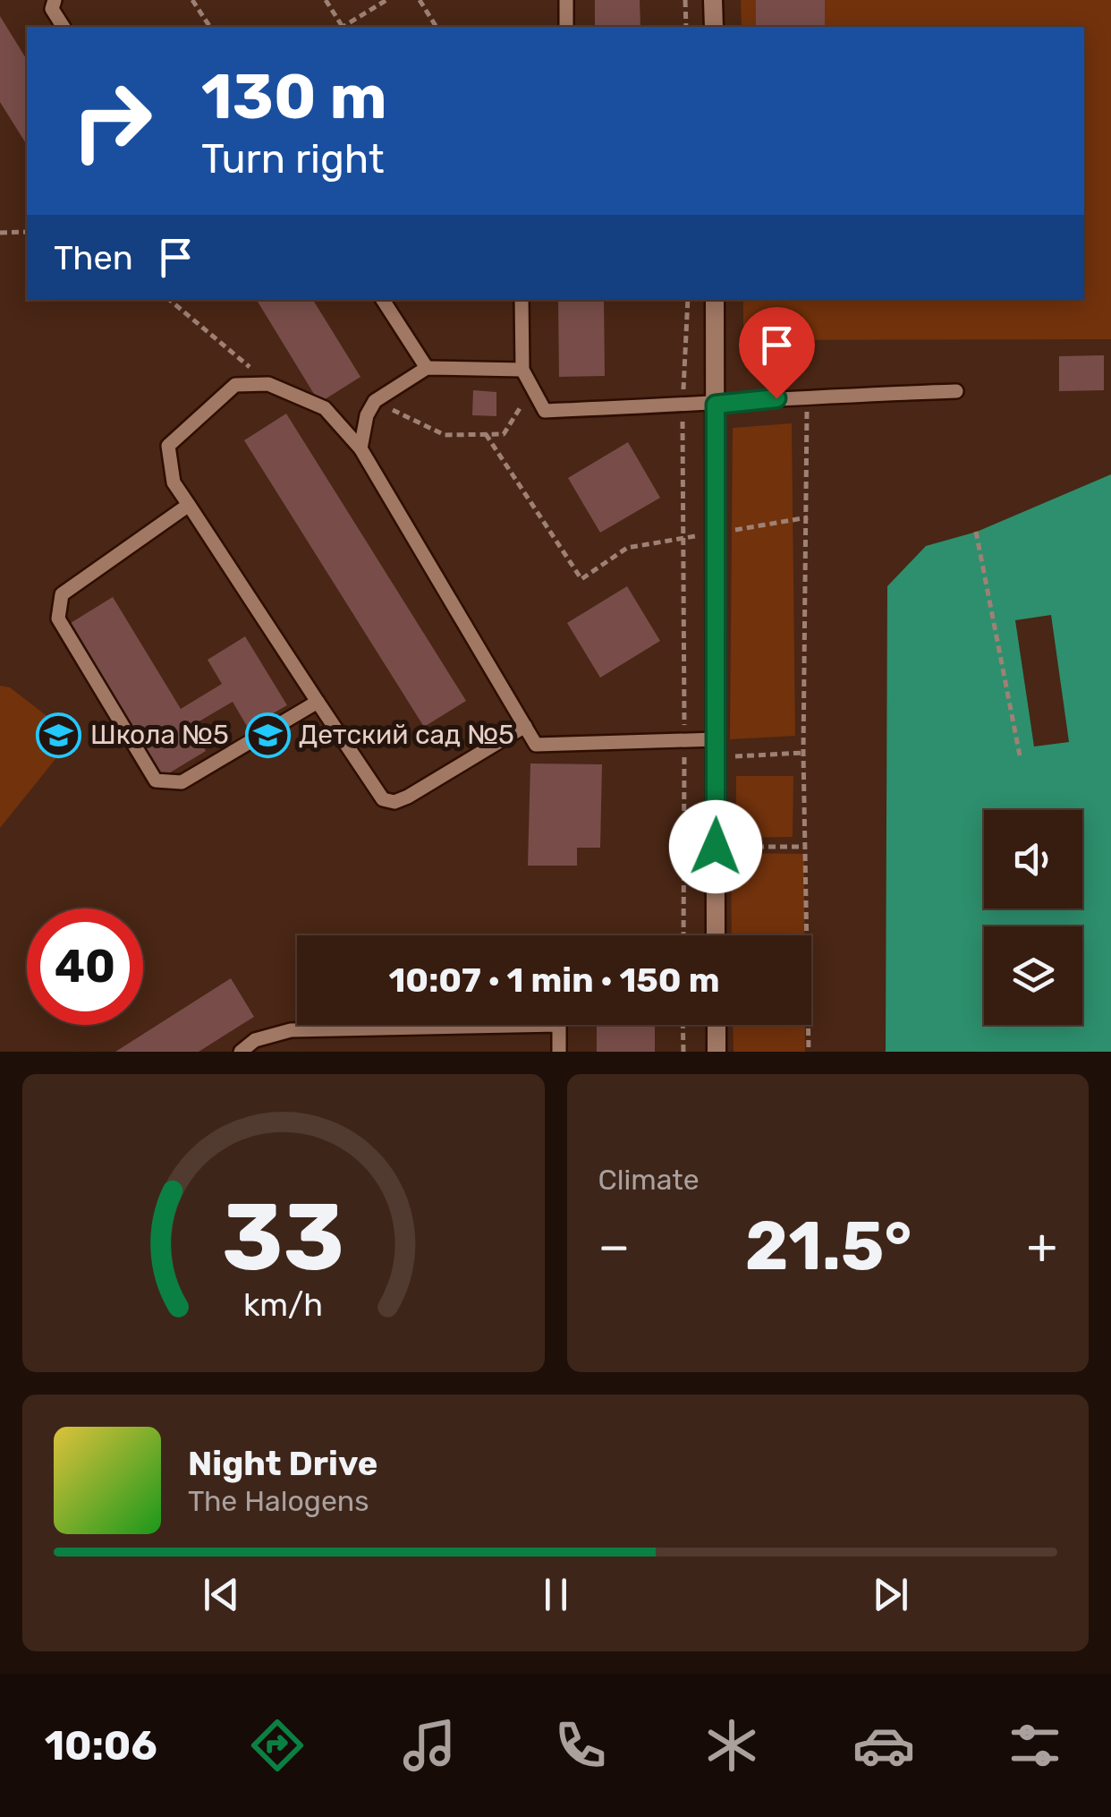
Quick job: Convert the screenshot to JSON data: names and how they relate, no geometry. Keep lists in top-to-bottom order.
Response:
{
  "places": {
    "school or university": ["Школа №5", "Детский сад №5"]
  },
  "page": {
    "turn": ["130 m", "Turn right"],
    "then": "Then",
    "limit": "40",
    "trip": "10:07 · 1 min · 150 m",
    "tile": "Climate",
    "heat": ["−", "21.5°", "+"],
    "song": ["Night Drive", "The Halogens"],
    "tabs": "10:06",
    "gauge": ["33", "km/h"]
  }
}
